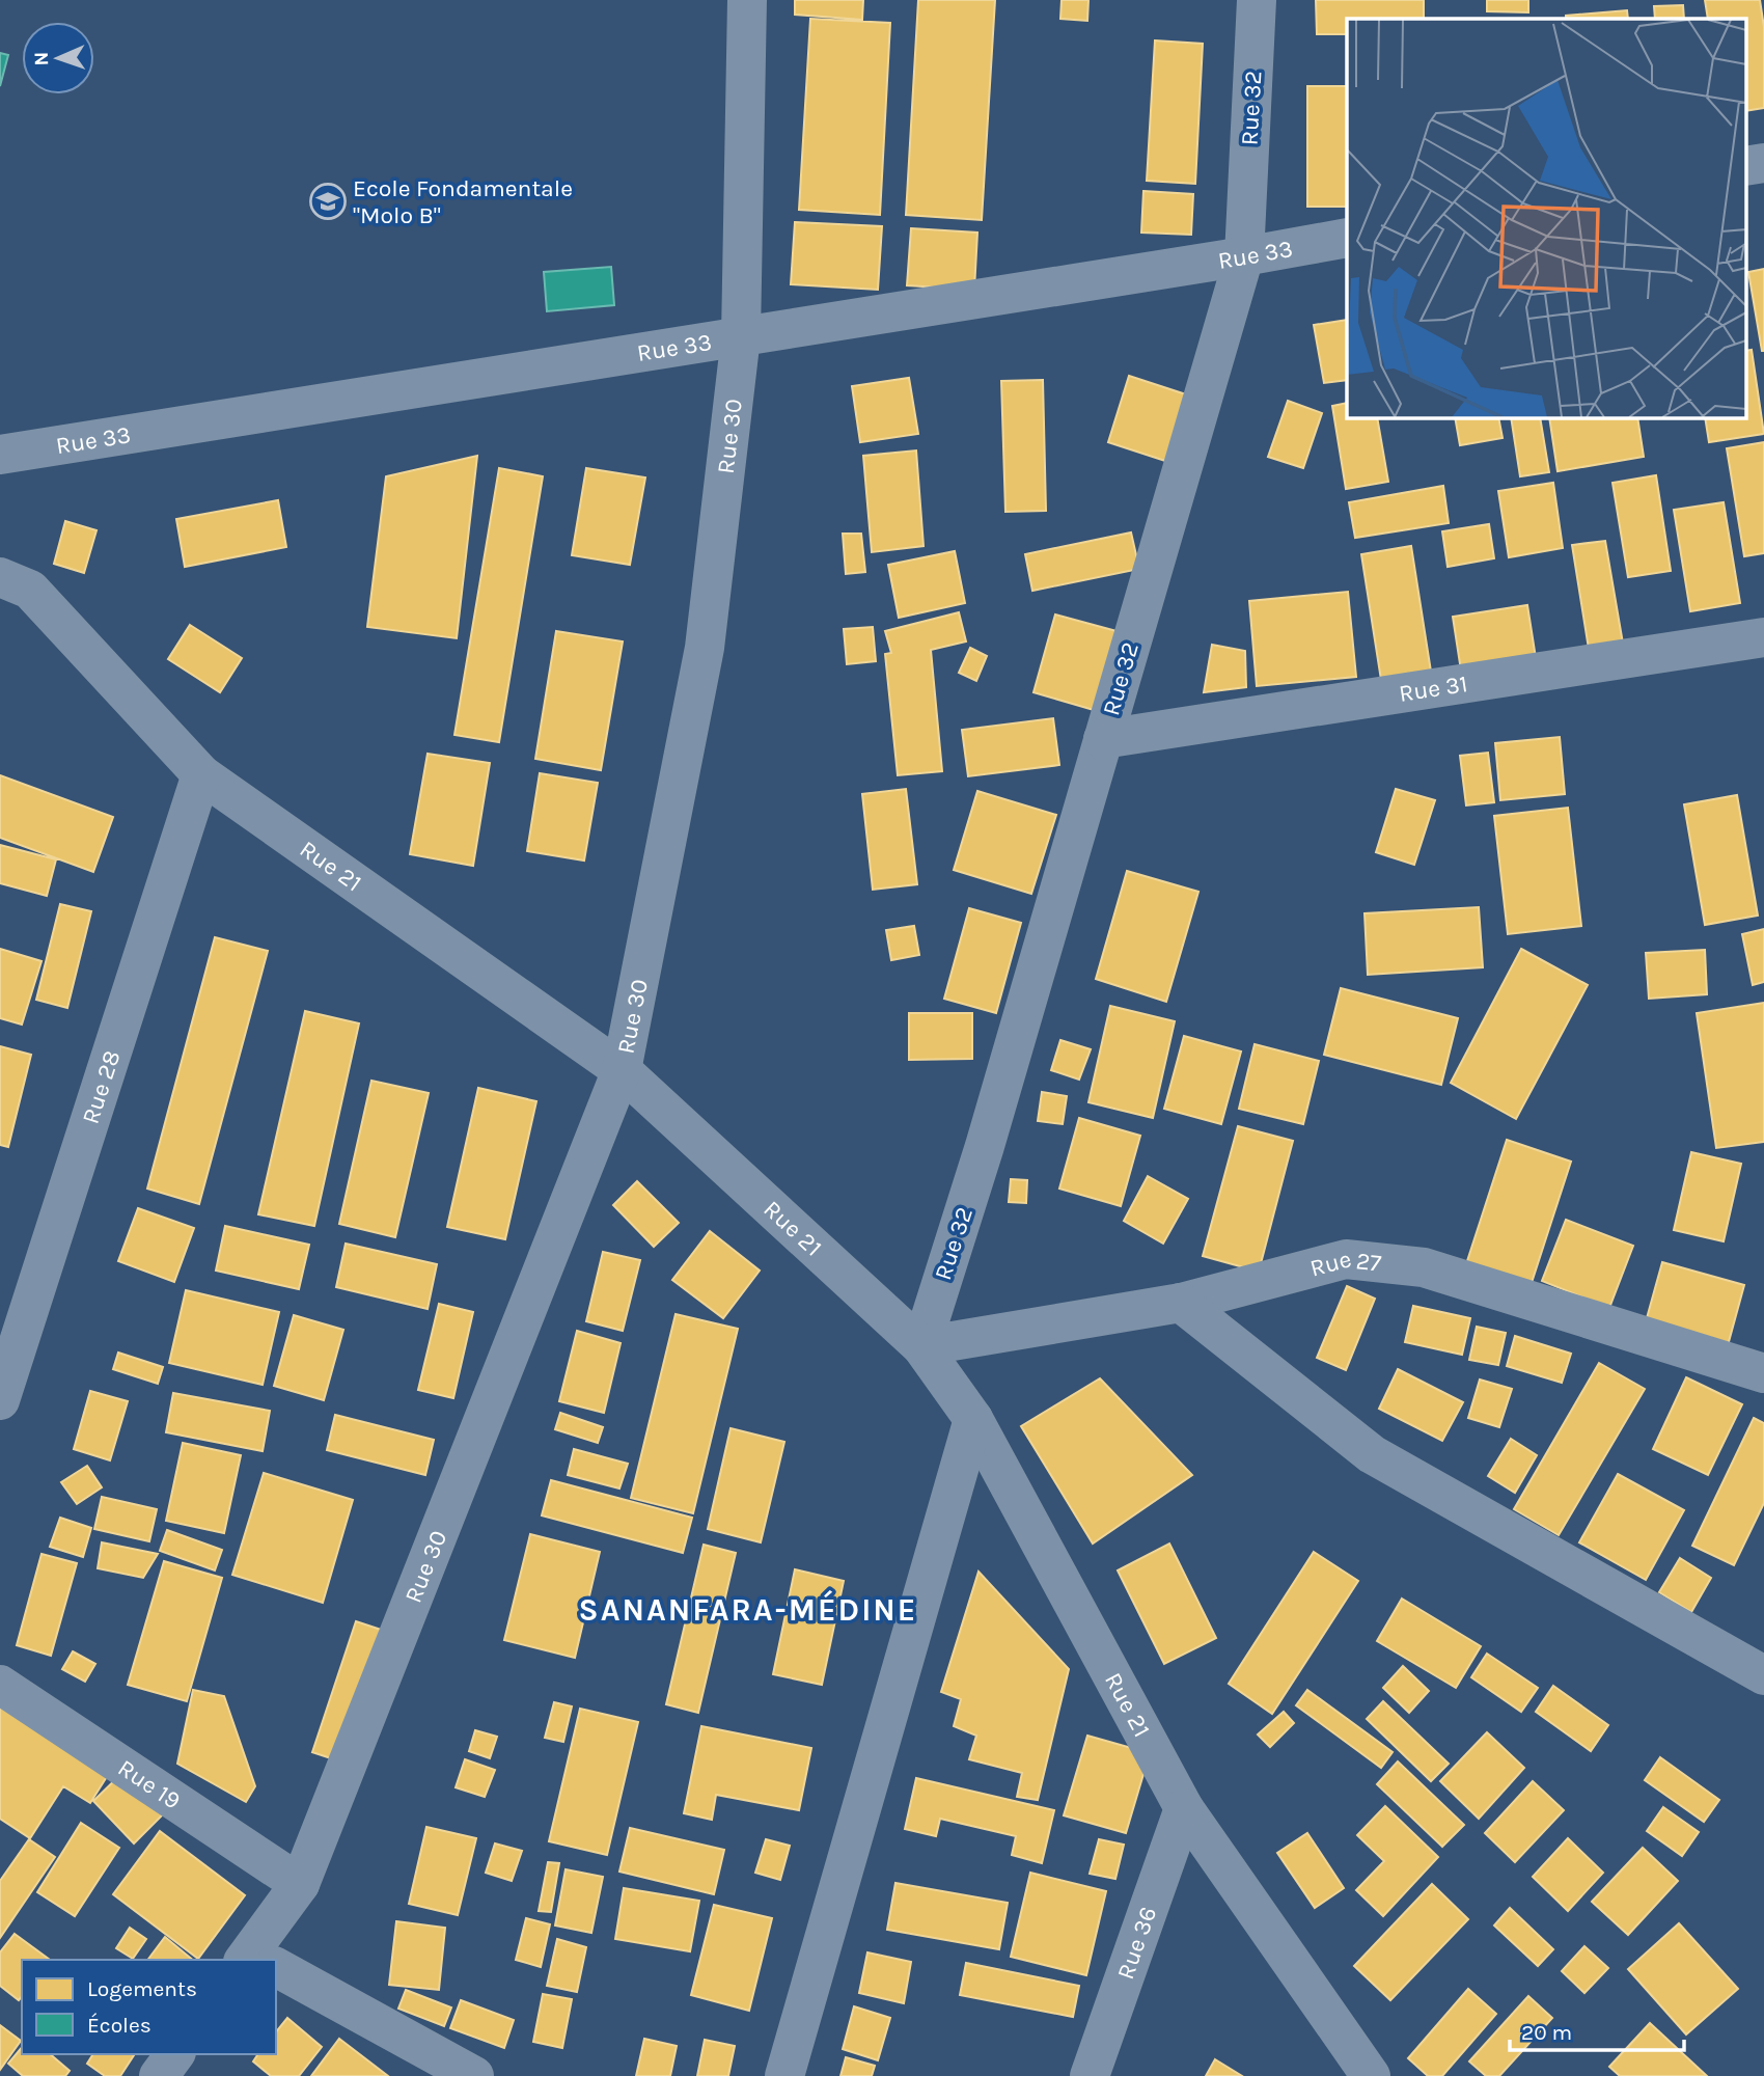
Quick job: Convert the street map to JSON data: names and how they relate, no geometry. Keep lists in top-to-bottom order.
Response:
{
  "streets": {
    "street": [
      "Rue 32",
      "Rue 33",
      "Rue 30",
      "Rue 31",
      "Rue 21",
      "Rue 28",
      "Rue 27",
      "Rue 19",
      "Rue 36"
    ]
  },
  "crossings": [
    ["Rue 32", "Rue 33"],
    ["Rue 32", "Rue 31"],
    ["Rue 32", "Rue 21"],
    ["Rue 32", "Rue 27"],
    ["Rue 33", "Rue 30"],
    ["Rue 30", "Rue 21"],
    ["Rue 30", "Rue 19"],
    ["Rue 21", "Rue 28"],
    ["Rue 21", "Rue 27"],
    ["Rue 21", "Rue 36"]
  ],
  "districts": ["SANANFARA-MÉDINE"],
  "places": {
    "school or university": ["Ecole Fondamentale \"Molo B\""]
  },
  "legend": ["Logements", "Écoles"],
  "scale_bar": "20 m",
  "north": "left"
}
